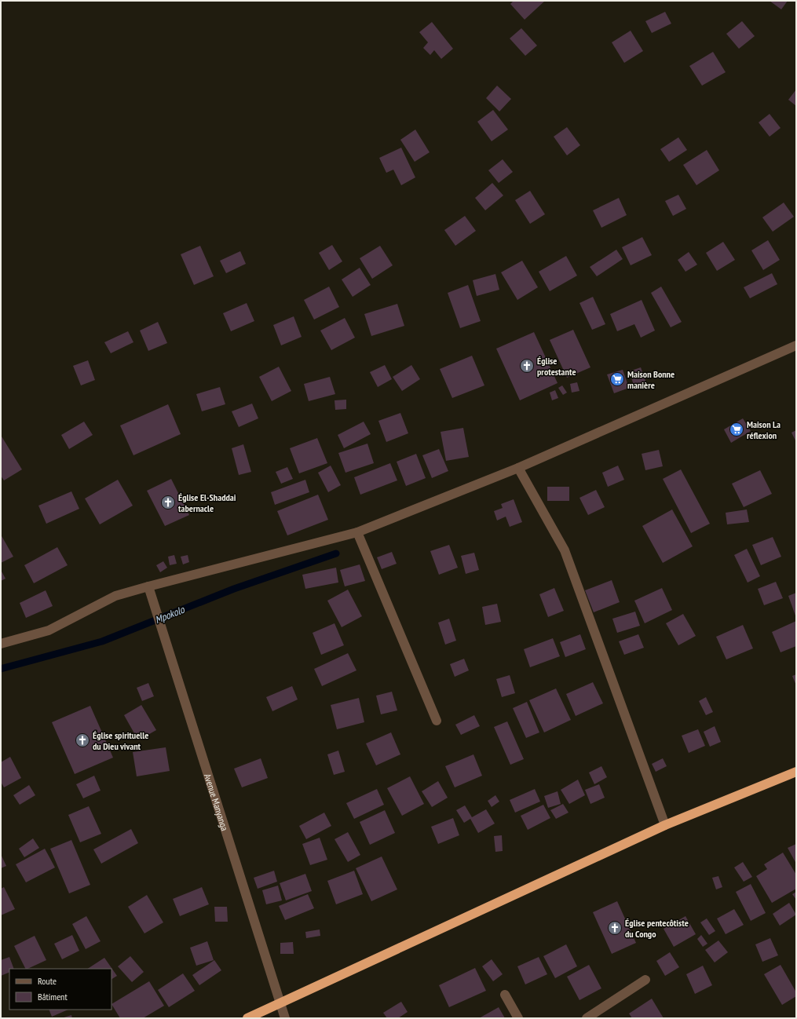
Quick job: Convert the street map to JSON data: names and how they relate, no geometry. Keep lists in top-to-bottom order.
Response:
{
  "streets": {
    "street": ["Avenue Manyanga"]
  },
  "water": ["Mpokolo"],
  "places": {
    "church": [
      "Église protestante",
      "Église El-Shaddai tabernacle",
      "Église spirituelle du Dieu vivant",
      "Église pentecôtiste du Congo"
    ],
    "supermarket": ["Maison Bonne manière", "Maison La réflexion"]
  },
  "legend": ["Route", "Bâtiment"]
}
